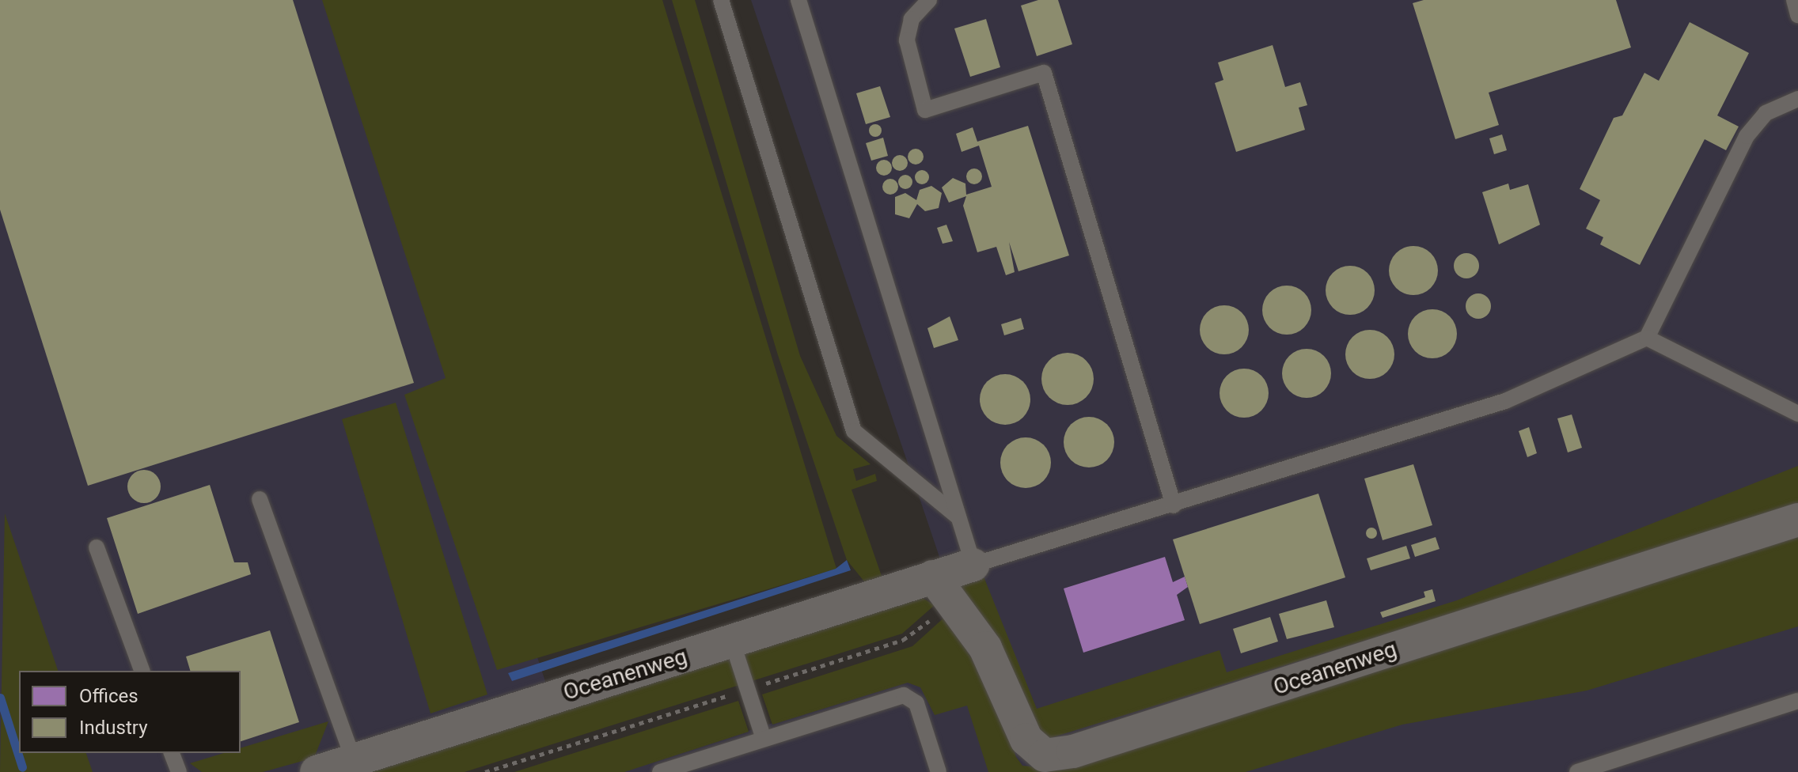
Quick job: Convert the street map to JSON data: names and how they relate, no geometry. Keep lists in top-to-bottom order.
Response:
{
  "streets": {
    "street": ["Oceanenweg"]
  },
  "legend": ["Offices", "Industry"]
}
